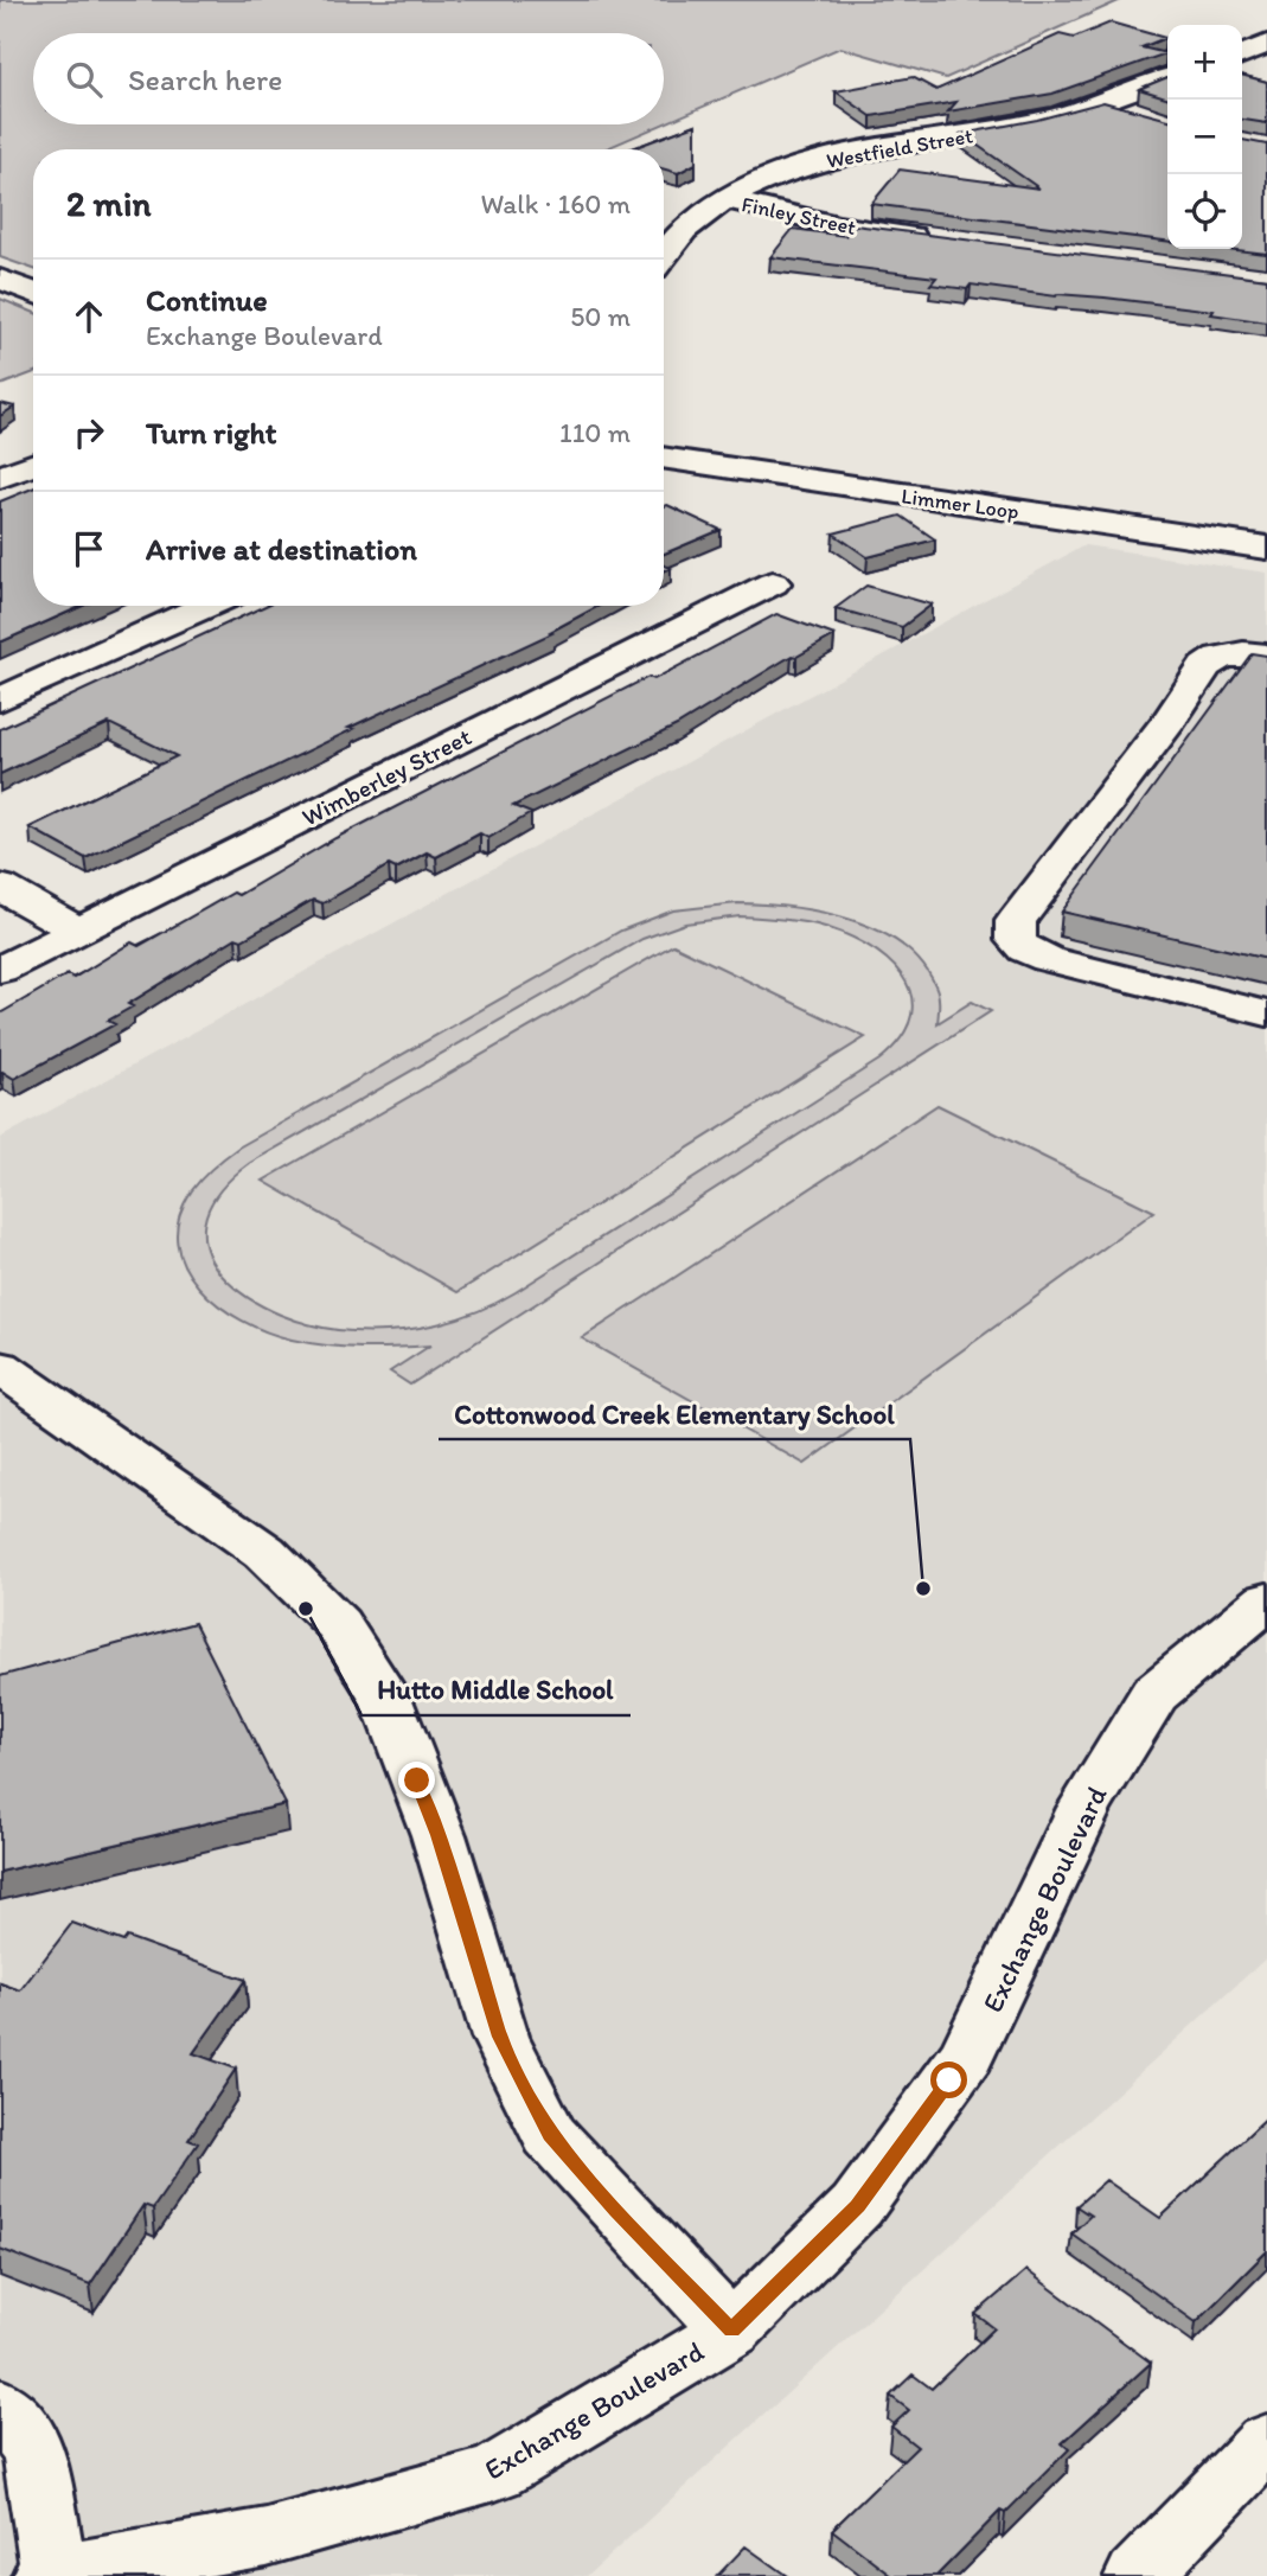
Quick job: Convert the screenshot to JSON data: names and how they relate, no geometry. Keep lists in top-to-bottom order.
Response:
{
  "streets": {
    "street": [
      "Westfield Street",
      "Finley Street",
      "Limmer Loop",
      "Wimberley Street",
      "Exchange Boulevard"
    ]
  },
  "crossings": [
    ["Westfield Street", "Finley Street"]
  ],
  "places": ["Cottonwood Creek Elementary School", "Hutto Middle School"],
  "page": {
    "map_buttons": ["+", "−"],
    "search": "Search here",
    "heading": ["2 min", "Walk · 160 m"],
    "list": [
      ["Continue", "Exchange Boulevard", "50 m"],
      ["Turn right", "110 m"],
      "Arrive at destination"
    ]
  }
}
